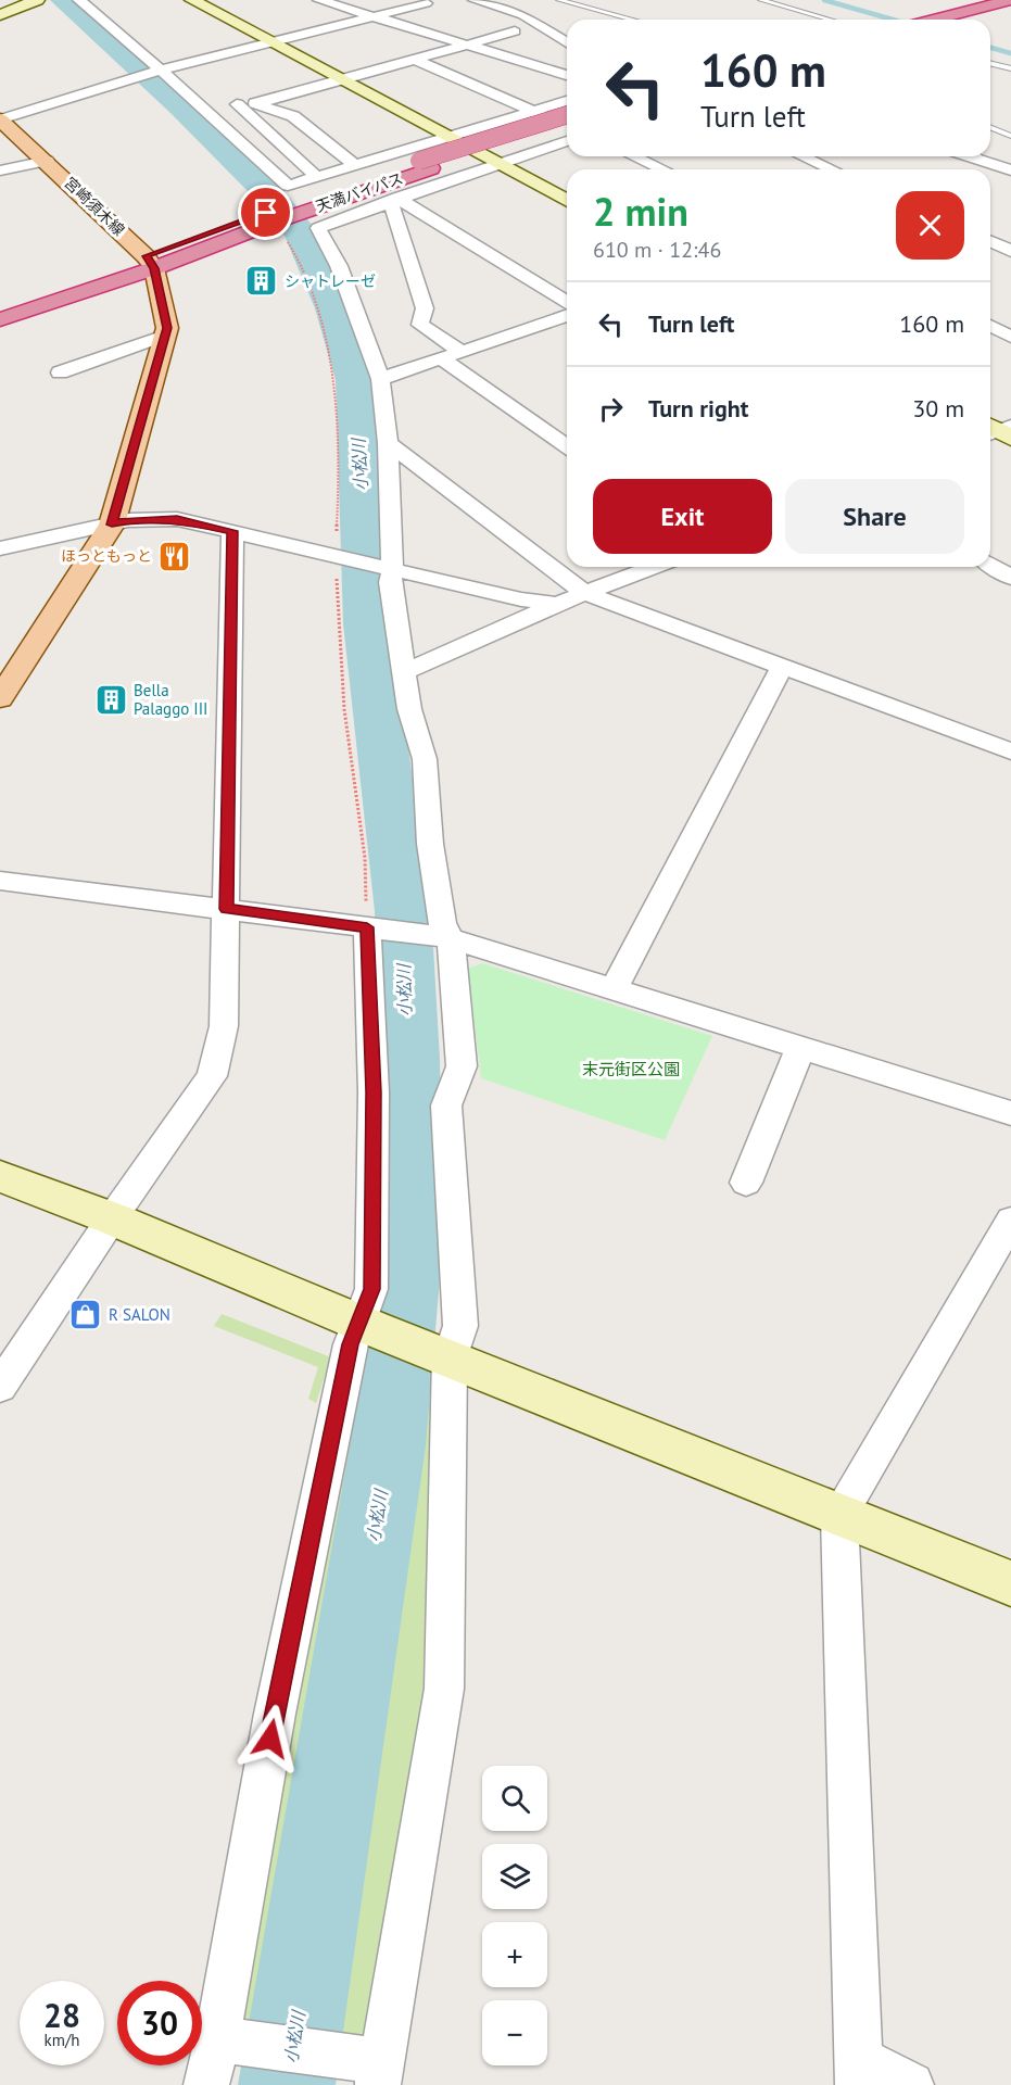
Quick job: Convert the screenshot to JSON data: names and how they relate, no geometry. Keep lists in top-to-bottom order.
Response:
{
  "streets": {
    "highway": ["天満バイパス"],
    "main road": ["宮崎須木線"]
  },
  "crossings": [
    ["天満バイパス", "宮崎須木線"]
  ],
  "water": ["小松川"],
  "parks": ["末元街区公園"],
  "places": {
    "building": ["シャトレーゼ", "Bella Palaggo III"],
    "restaurant": ["ほっともっと"],
    "shop": ["R SALON"]
  },
  "page": {
    "turn": ["160 m", "Turn left"],
    "heading": ["2 min", "610 m · 12:46"],
    "list": [
      {
        "name": "Turn left",
        "value": "160 m"
      },
      {
        "name": "Turn right",
        "value": "30 m"
      }
    ],
    "buttons": ["Exit", "Share"],
    "map_buttons": ["+", "−"],
    "speed": "28 km/h",
    "limit": "30"
  }
}
